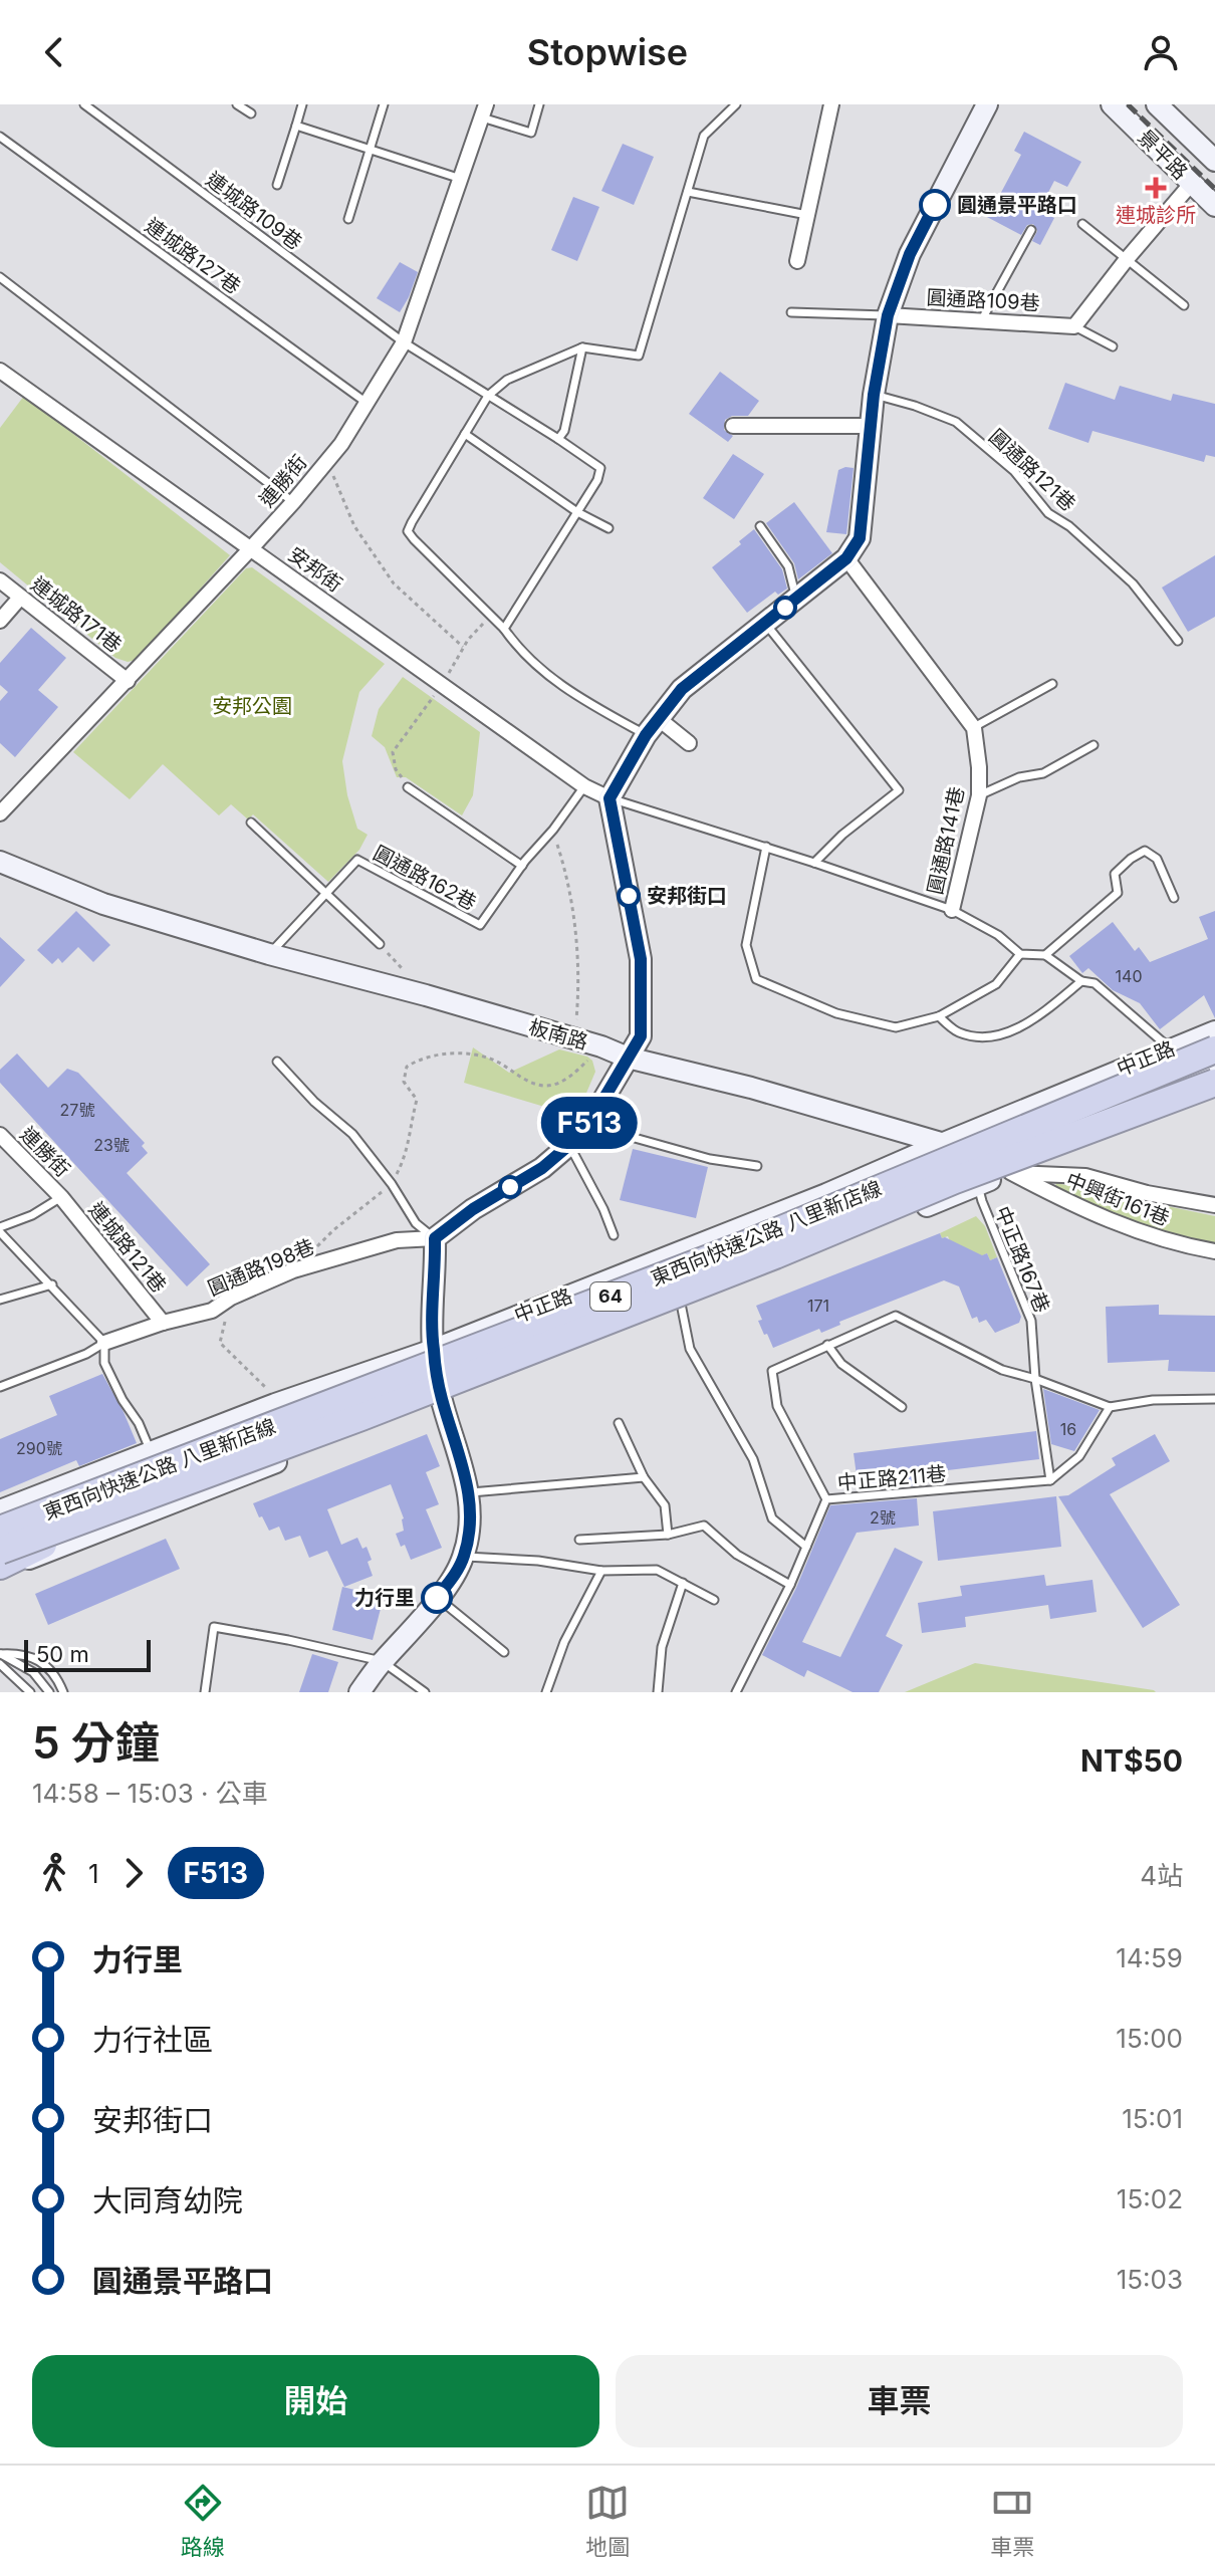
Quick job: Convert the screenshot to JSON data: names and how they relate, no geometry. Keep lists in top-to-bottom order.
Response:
{
  "streets": {
    "highway": ["東西向快速公路 八里新店線", "64"],
    "main road": ["景平路", "板南路", "中正路"],
    "street": [
      "圓通路109巷",
      "連勝街",
      "安邦街",
      "連城路171巷",
      "圓通路141巷",
      "中興街161巷",
      "連城路121巷",
      "圓通路198巷"
    ],
    "lane": [
      "連城路109巷",
      "連城路127巷",
      "圓通路121巷",
      "圓通路162巷",
      "中正路167巷",
      "中正路211巷"
    ]
  },
  "crossings": [
    ["連城路109巷", "連勝街"],
    ["連城路127巷", "連勝街"],
    ["連勝街", "安邦街"],
    ["連勝街", "連城路171巷"],
    ["連勝街", "連城路121巷"],
    ["安邦街", "圓通路162巷"],
    ["圓通路162巷", "板南路"],
    ["板南路", "中正路"],
    ["板南路", "中興街161巷"],
    ["板南路", "中正路167巷"],
    ["中正路", "中正路167巷"],
    ["連城路121巷", "圓通路198巷"],
    ["中正路167巷", "中正路211巷"]
  ],
  "parks": ["安邦公園"],
  "places": {
    "health": ["連城診所"],
    "other": ["圓通景平路口", "安邦街口", "力行里"]
  },
  "lines": ["bus line F513"],
  "house_numbers": [
    "140",
    "27號",
    "23號",
    "171",
    "16",
    "290號",
    "2號"
  ],
  "scale_bar": "50 m",
  "page": {
    "header": "Stopwise",
    "on_map": "F513",
    "scale": "50 m",
    "heading": ["5 分鐘", "14:58 – 15:03 · 公車", "NT$50"],
    "legs": ["1", "F513", "4站"],
    "list": [
      {
        "name": "力行里",
        "value": "14:59"
      },
      {
        "name": "力行社區",
        "value": "15:00"
      },
      {
        "name": "安邦街口",
        "value": "15:01"
      },
      {
        "name": "大同育幼院",
        "value": "15:02"
      },
      {
        "name": "圓通景平路口",
        "value": "15:03"
      }
    ],
    "buttons": ["開始", "車票"],
    "tabs": ["路線", "地圖", "車票"]
  }
}
